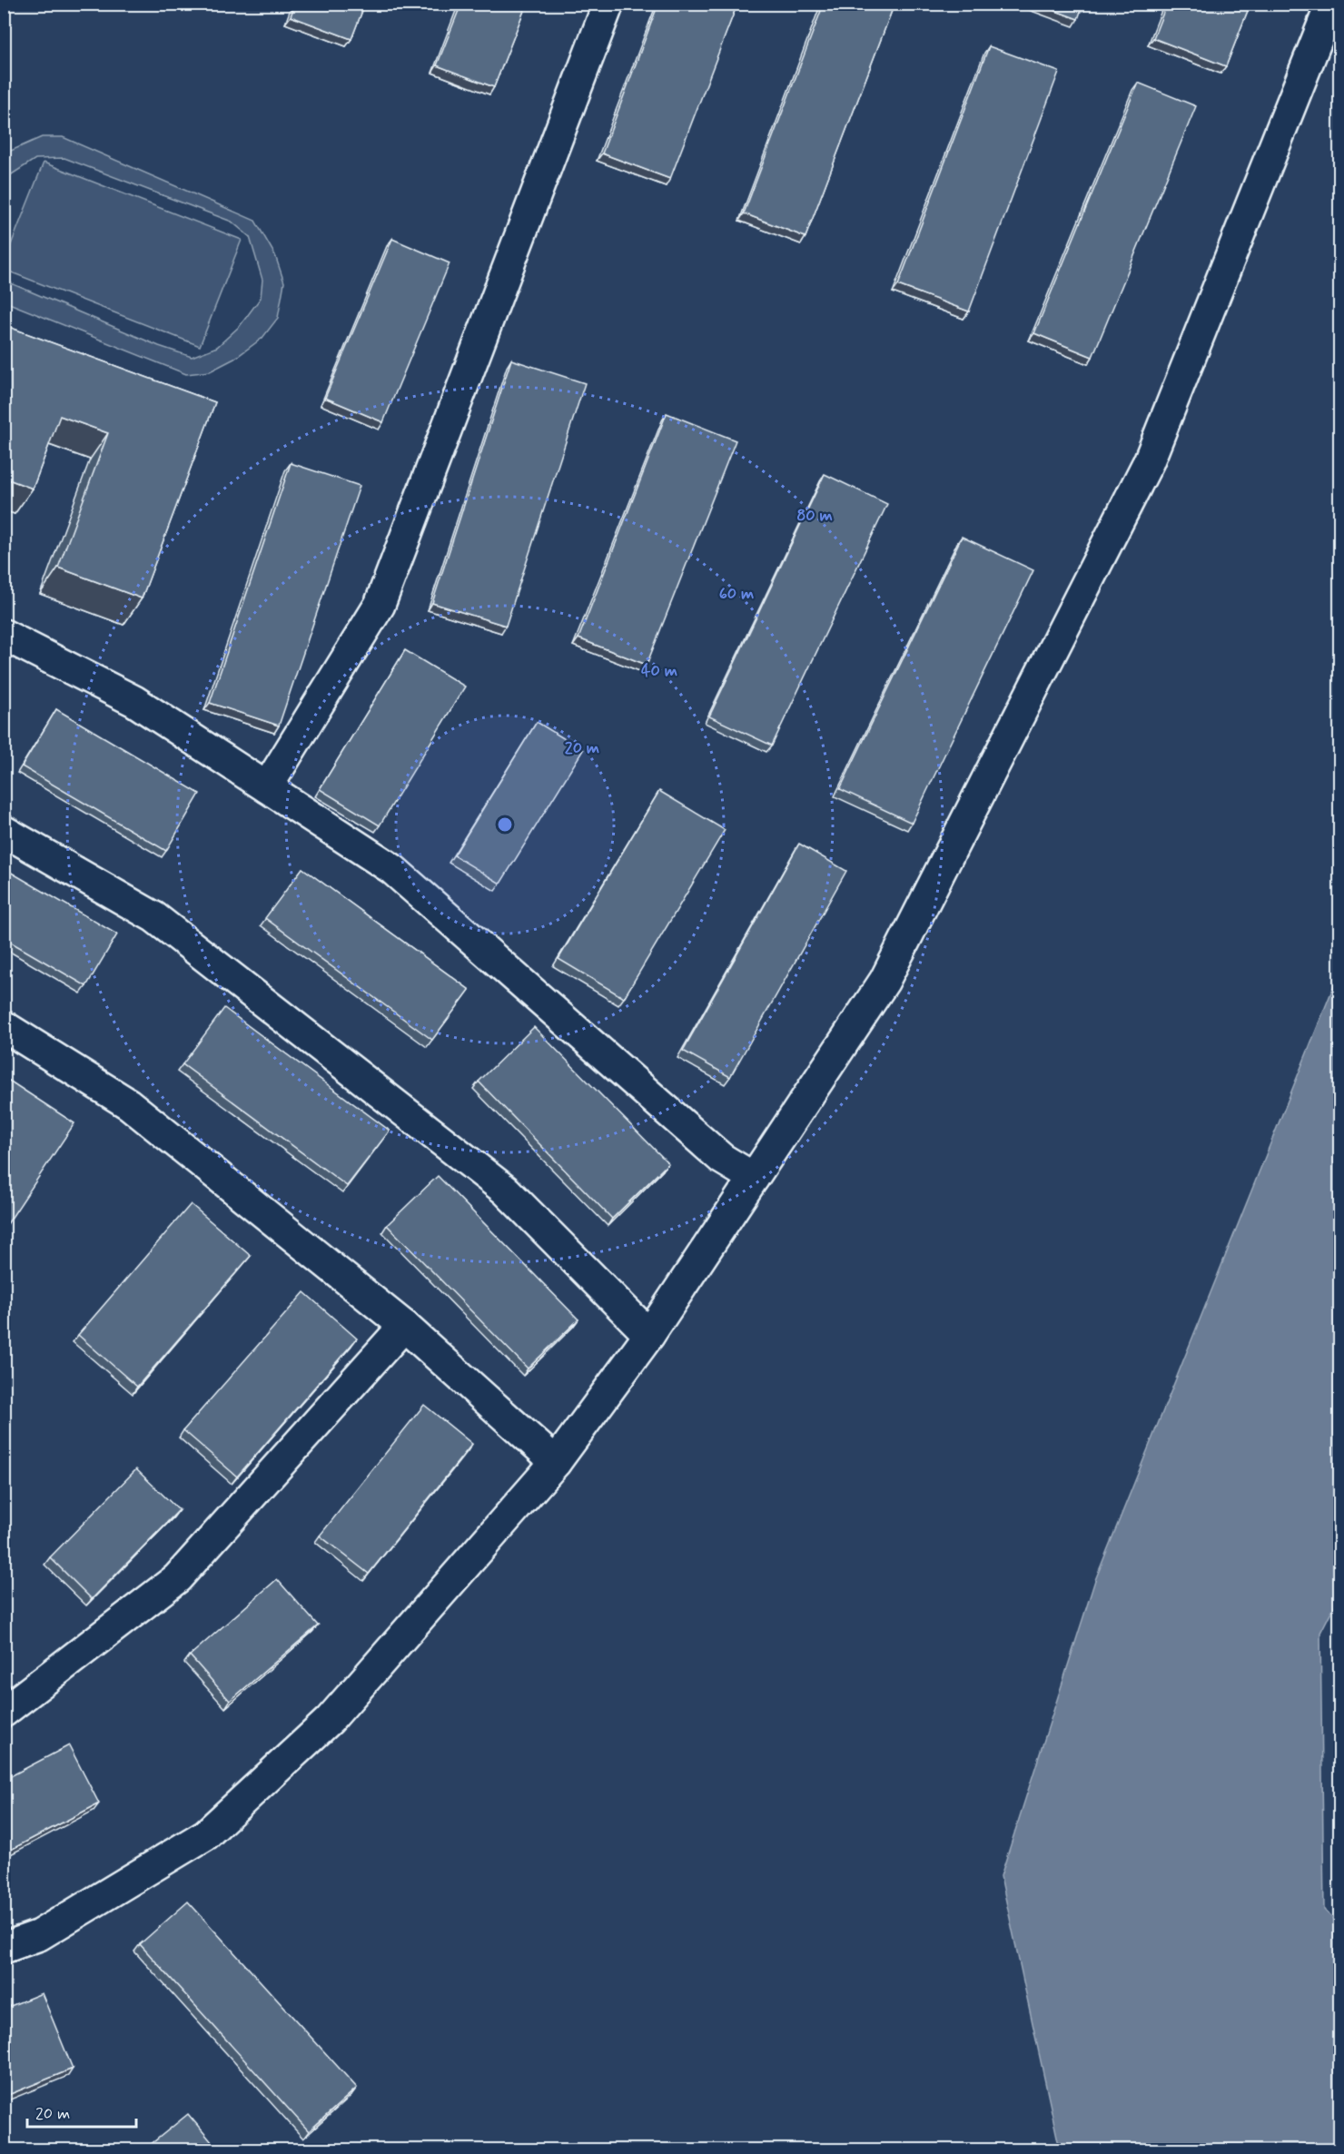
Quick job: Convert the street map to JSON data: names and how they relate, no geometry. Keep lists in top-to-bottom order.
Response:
{
  "scale_bar": "20 m",
  "rings": [
    "80 m",
    "60 m",
    "40 m",
    "20 m"
  ]
}
